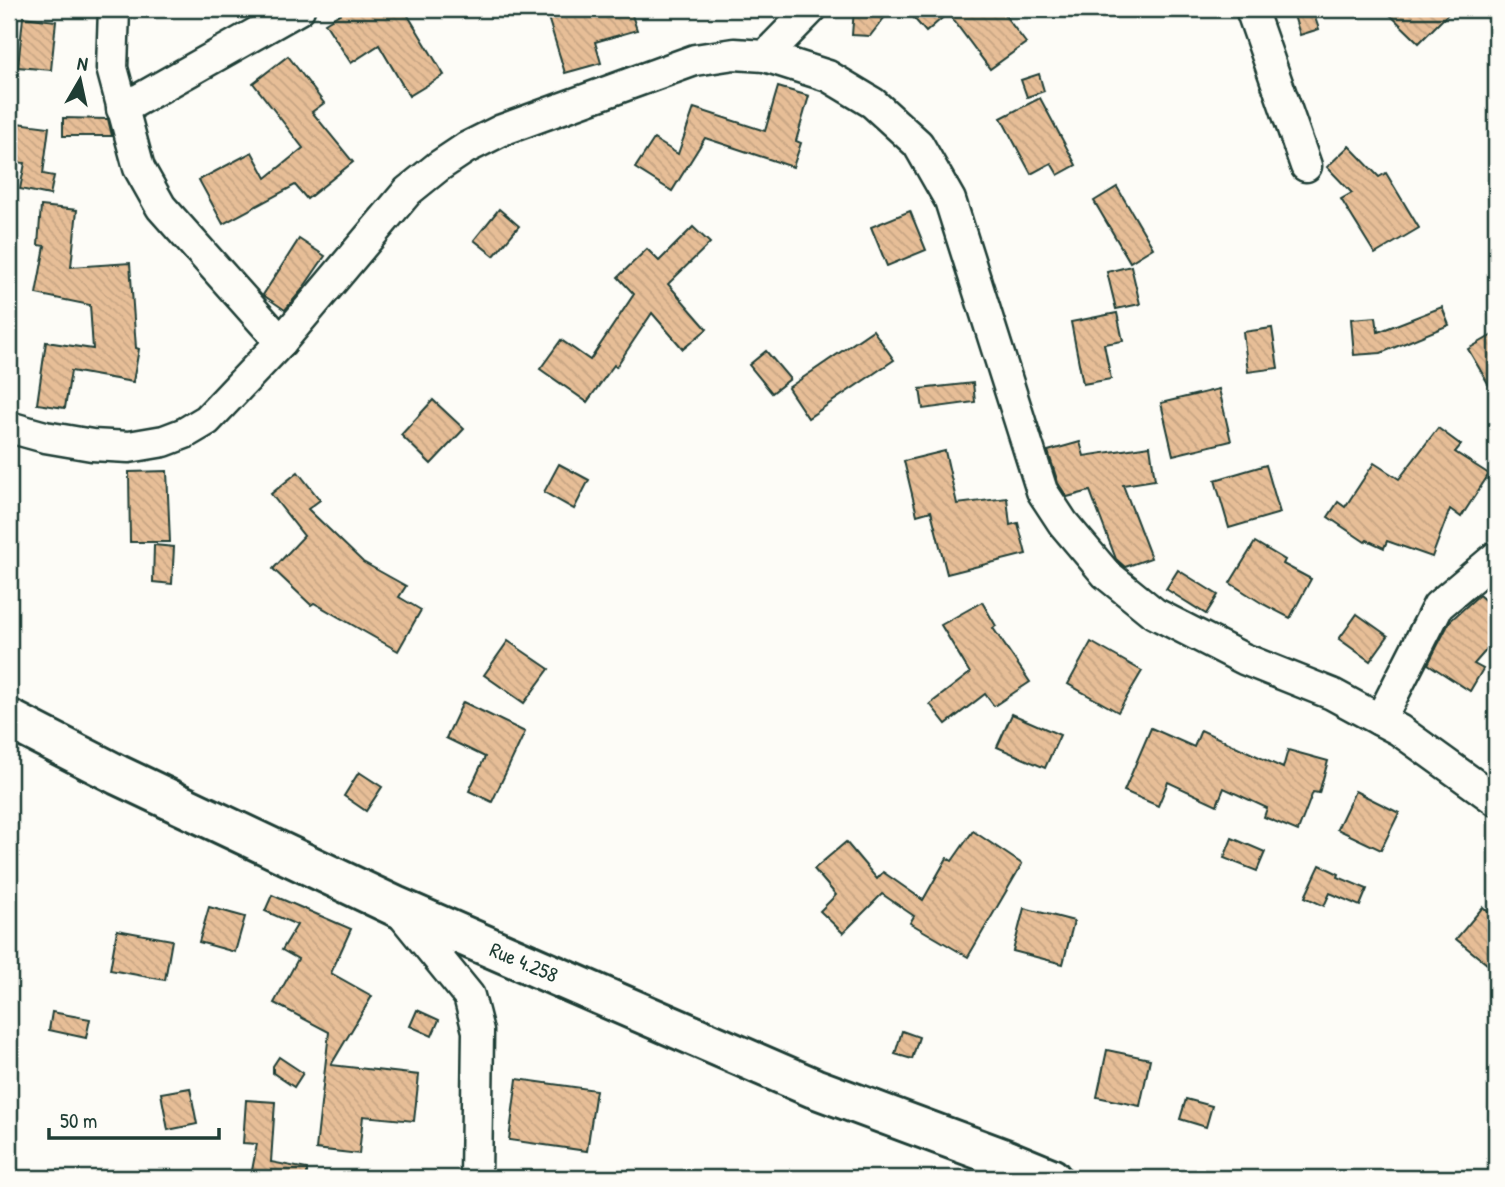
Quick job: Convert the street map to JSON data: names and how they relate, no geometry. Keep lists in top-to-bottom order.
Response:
{
  "streets": {
    "highway": ["Rue 4.258"]
  },
  "scale_bar": "50 m",
  "north": "top"
}
